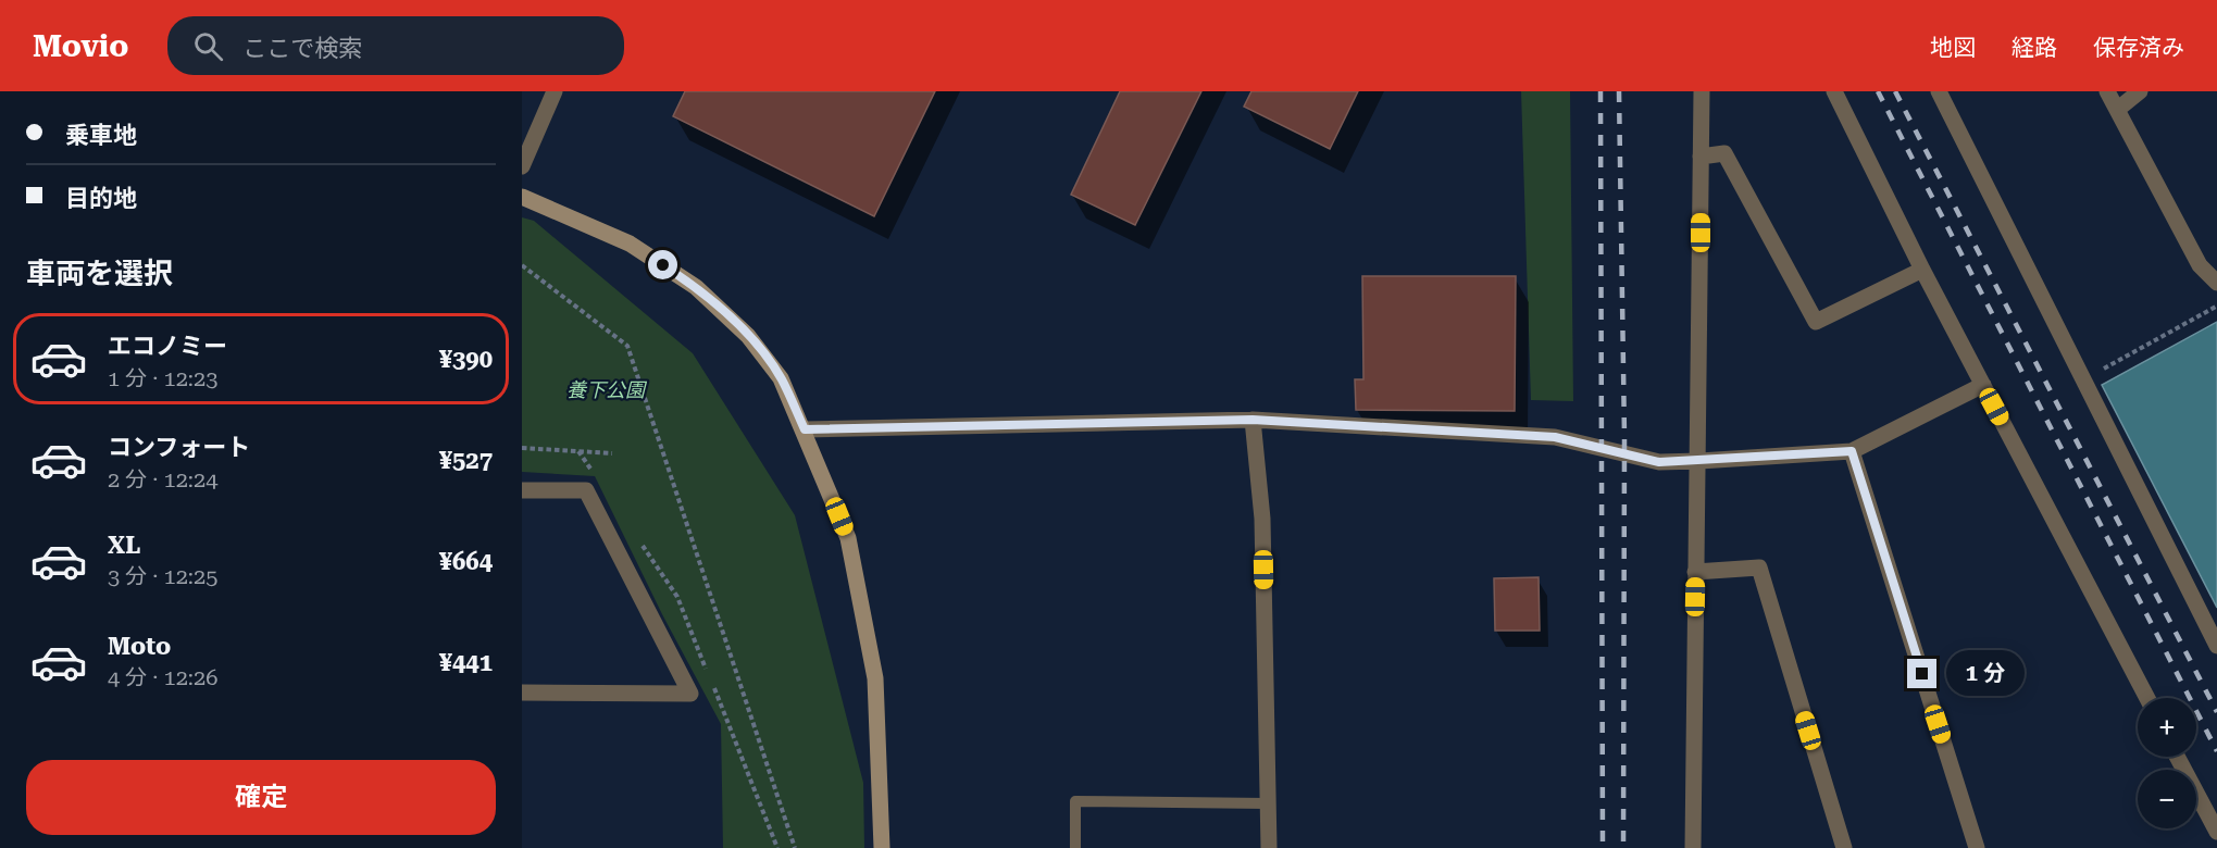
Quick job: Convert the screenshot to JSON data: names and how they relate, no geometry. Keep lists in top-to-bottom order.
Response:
{
  "parks": ["養下公園"],
  "page": {
    "header": "Movio",
    "search": "ここで検索",
    "nav": ["地図", "経路", "保存済み"],
    "banner": ["乗車地", "目的地"],
    "heading": "車両を選択",
    "list": [
      {
        "name": "エコノミー",
        "note": "1 分 · 12:23",
        "value": "¥390"
      },
      {
        "name": "コンフォート",
        "note": "2 分 · 12:24",
        "value": "¥527"
      },
      {
        "name": "XL",
        "note": "3 分 · 12:25",
        "value": "¥664"
      },
      {
        "name": "Moto",
        "note": "4 分 · 12:26",
        "value": "¥441"
      }
    ],
    "bubble": "1 分",
    "map_buttons": ["+", "−"],
    "buttons": "確定"
  }
}
